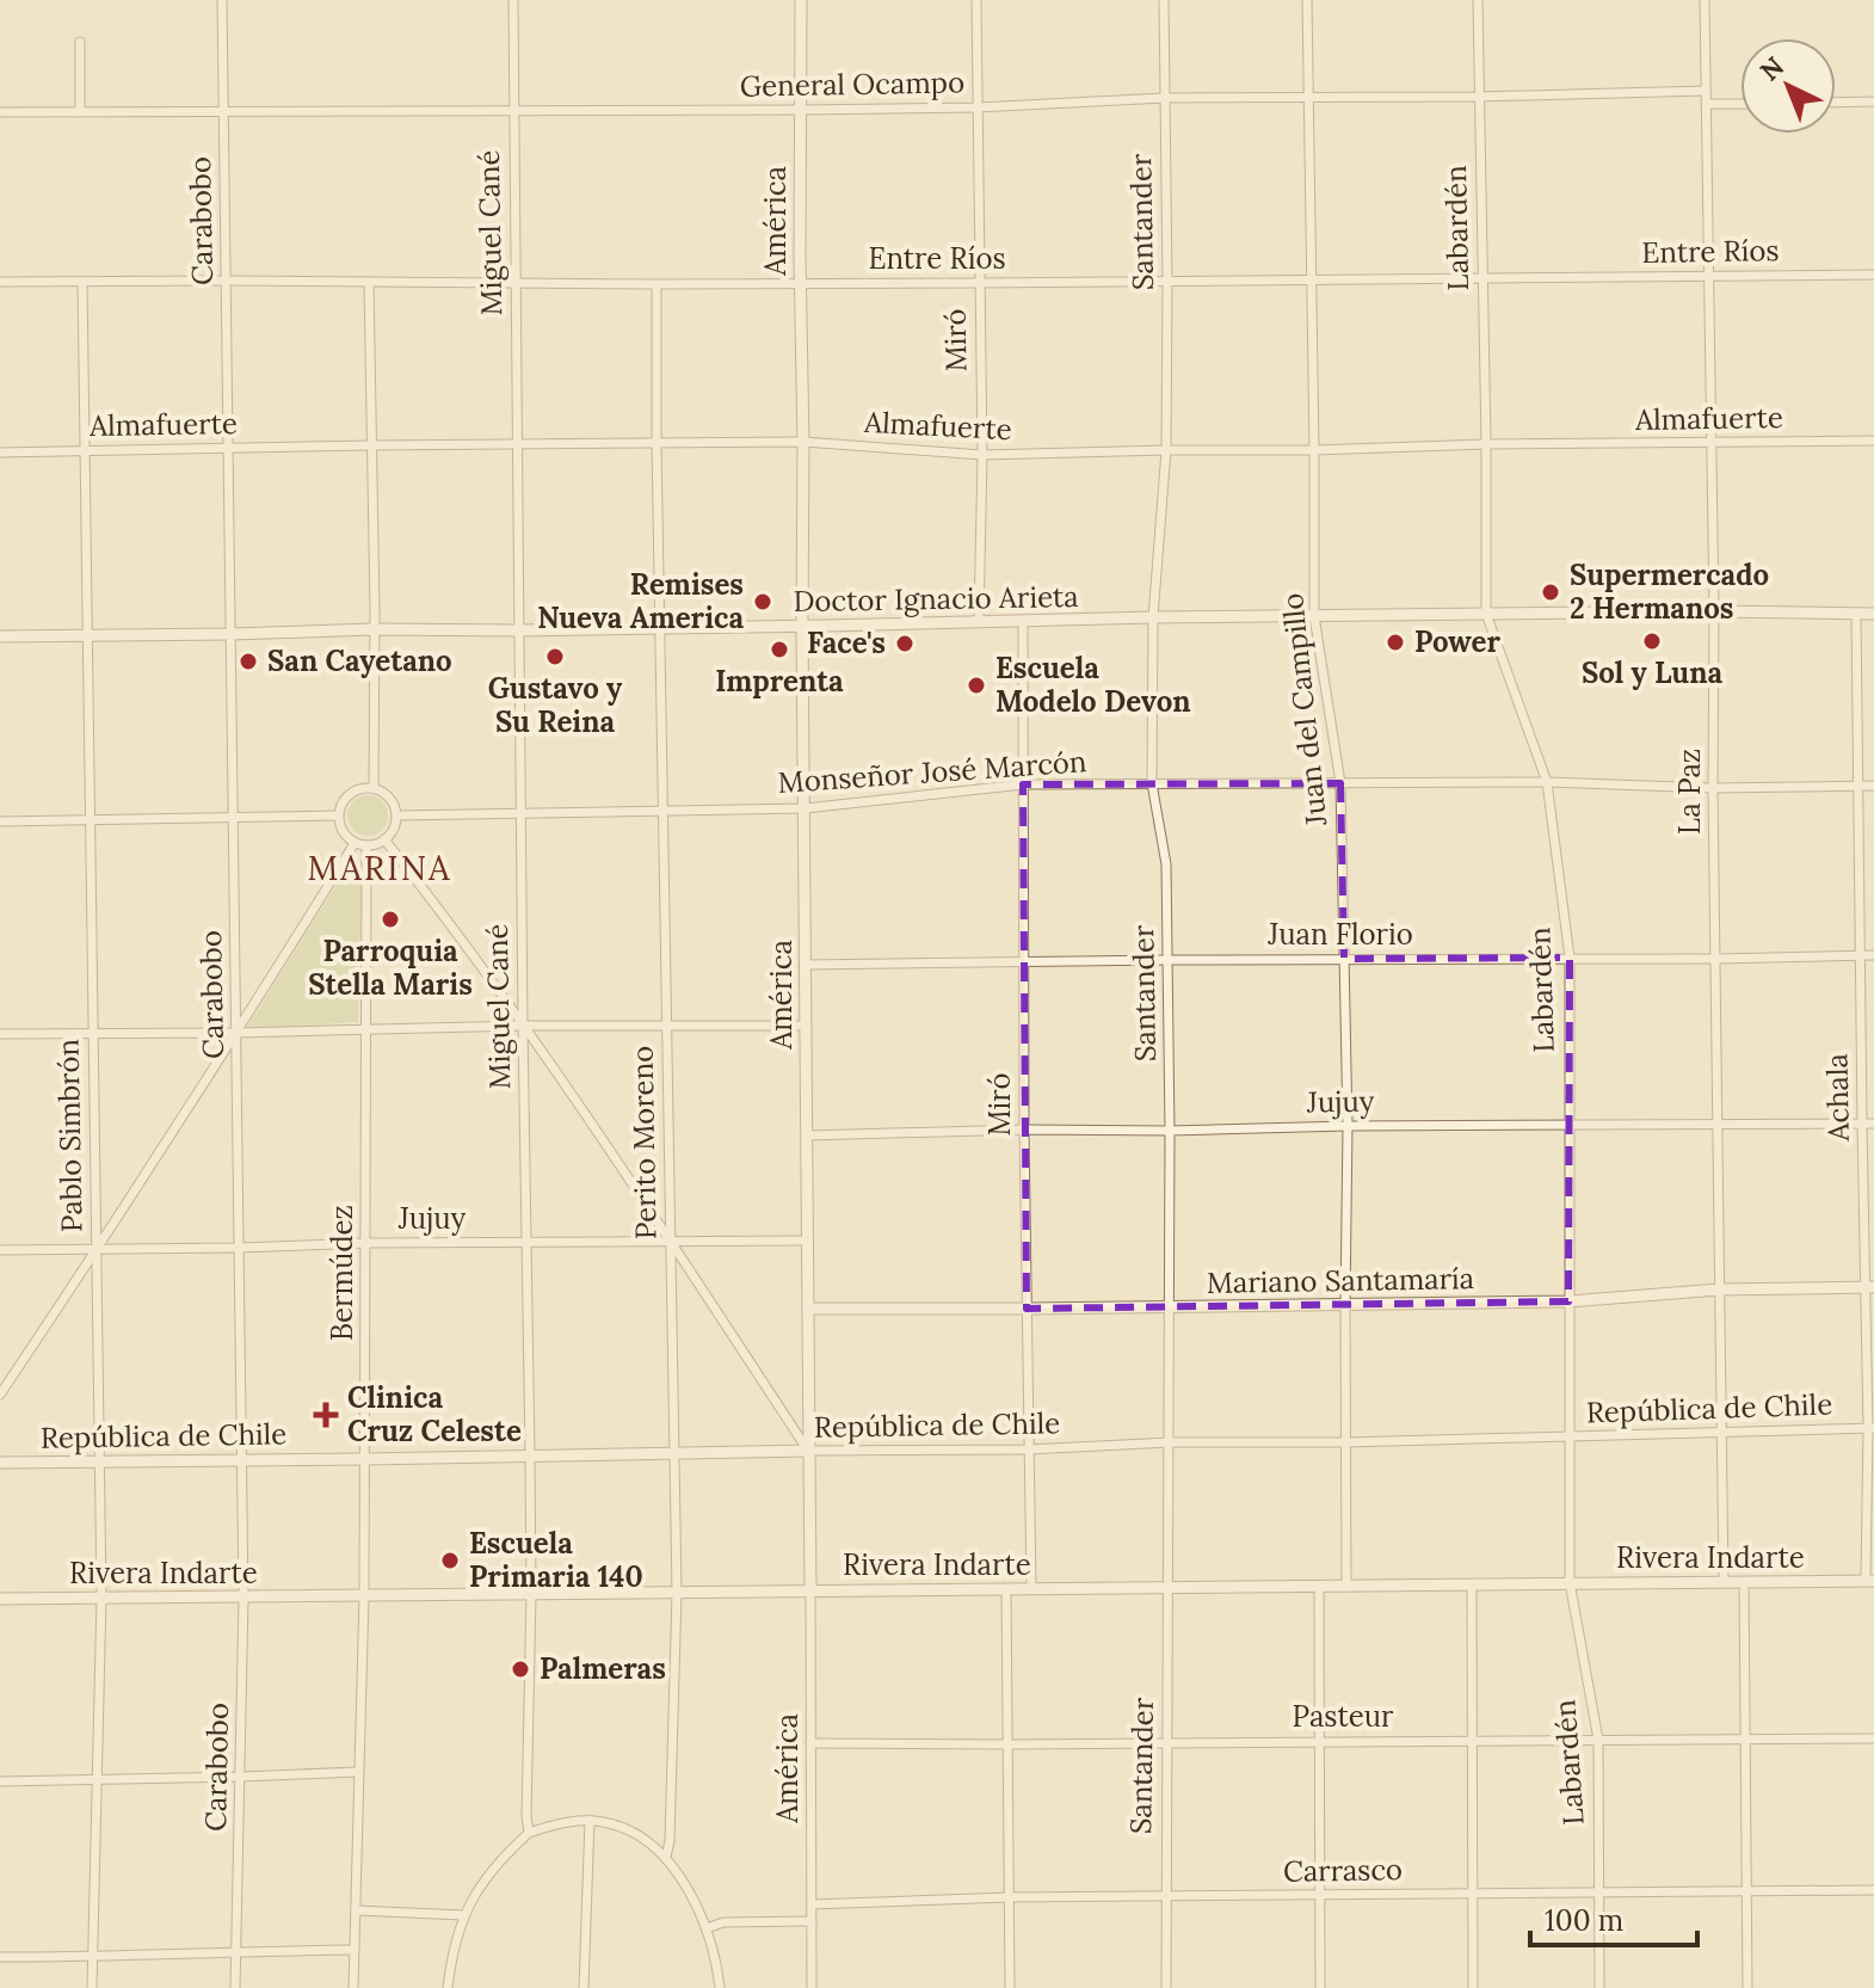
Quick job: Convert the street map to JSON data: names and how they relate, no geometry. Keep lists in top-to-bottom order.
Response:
{
  "streets": {
    "street": [
      "General Ocampo",
      "Carabobo",
      "América",
      "Santander",
      "Labardén",
      "Miguel Cané",
      "Entre Ríos",
      "Miró",
      "Almafuerte",
      "Doctor Ignacio Arieta",
      "Juan del Campillo",
      "Monseñor José Marcón",
      "La Paz",
      "Juan Florio",
      "Achala",
      "Jujuy",
      "Pablo Simbrón",
      "Perito Moreno",
      "Bermúdez",
      "Mariano Santamaría",
      "República de Chile",
      "Rivera Indarte",
      "Pasteur",
      "Carrasco"
    ]
  },
  "crossings": [
    ["General Ocampo", "Carabobo"],
    ["General Ocampo", "América"],
    ["General Ocampo", "Santander"],
    ["General Ocampo", "Labardén"],
    ["General Ocampo", "Miguel Cané"],
    ["General Ocampo", "Miró"],
    ["General Ocampo", "Juan del Campillo"],
    ["General Ocampo", "La Paz"],
    ["Carabobo", "Entre Ríos"],
    ["Carabobo", "Almafuerte"],
    ["Carabobo", "Doctor Ignacio Arieta"],
    ["Carabobo", "Jujuy"],
    ["Carabobo", "República de Chile"],
    ["Carabobo", "Rivera Indarte"],
    ["América", "Entre Ríos"],
    ["América", "Almafuerte"],
    ["América", "Doctor Ignacio Arieta"],
    ["América", "Monseñor José Marcón"],
    ["América", "Juan Florio"],
    ["América", "Jujuy"],
    ["América", "Mariano Santamaría"],
    ["América", "República de Chile"],
    ["América", "Rivera Indarte"],
    ["América", "Pasteur"],
    ["América", "Carrasco"],
    ["Santander", "Entre Ríos"],
    ["Santander", "Almafuerte"],
    ["Santander", "Doctor Ignacio Arieta"],
    ["Santander", "Monseñor José Marcón"],
    ["Santander", "Juan Florio"],
    ["Santander", "Jujuy"],
    ["Santander", "Mariano Santamaría"],
    ["Santander", "República de Chile"],
    ["Santander", "Rivera Indarte"],
    ["Santander", "Pasteur"],
    ["Santander", "Carrasco"],
    ["Labardén", "Entre Ríos"],
    ["Labardén", "Almafuerte"],
    ["Labardén", "Doctor Ignacio Arieta"],
    ["Labardén", "Monseñor José Marcón"],
    ["Labardén", "Juan Florio"],
    ["Labardén", "Jujuy"],
    ["Labardén", "Mariano Santamaría"],
    ["Labardén", "República de Chile"],
    ["Labardén", "Rivera Indarte"],
    ["Labardén", "Pasteur"],
    ["Labardén", "Carrasco"],
    ["Miguel Cané", "Entre Ríos"],
    ["Miguel Cané", "Almafuerte"],
    ["Miguel Cané", "Doctor Ignacio Arieta"],
    ["Miguel Cané", "Monseñor José Marcón"],
    ["Miguel Cané", "Jujuy"],
    ["Miguel Cané", "República de Chile"],
    ["Miguel Cané", "Rivera Indarte"],
    ["Entre Ríos", "Miró"],
    ["Entre Ríos", "Juan del Campillo"],
    ["Entre Ríos", "La Paz"],
    ["Entre Ríos", "Pablo Simbrón"],
    ["Entre Ríos", "Perito Moreno"],
    ["Miró", "Almafuerte"],
    ["Miró", "Doctor Ignacio Arieta"],
    ["Miró", "Monseñor José Marcón"],
    ["Miró", "Juan Florio"],
    ["Miró", "Jujuy"],
    ["Miró", "Mariano Santamaría"],
    ["Miró", "República de Chile"],
    ["Miró", "Rivera Indarte"],
    ["Almafuerte", "Juan del Campillo"],
    ["Almafuerte", "La Paz"],
    ["Almafuerte", "Pablo Simbrón"],
    ["Almafuerte", "Perito Moreno"],
    ["Doctor Ignacio Arieta", "Juan del Campillo"],
    ["Doctor Ignacio Arieta", "La Paz"],
    ["Doctor Ignacio Arieta", "Achala"],
    ["Doctor Ignacio Arieta", "Pablo Simbrón"],
    ["Doctor Ignacio Arieta", "Perito Moreno"],
    ["Juan del Campillo", "Monseñor José Marcón"],
    ["Juan del Campillo", "Juan Florio"],
    ["Juan del Campillo", "Jujuy"],
    ["Juan del Campillo", "Mariano Santamaría"],
    ["Juan del Campillo", "República de Chile"],
    ["Juan del Campillo", "Rivera Indarte"],
    ["Monseñor José Marcón", "La Paz"],
    ["Monseñor José Marcón", "Achala"],
    ["Monseñor José Marcón", "Perito Moreno"],
    ["Monseñor José Marcón", "Bermúdez"],
    ["La Paz", "Juan Florio"],
    ["La Paz", "Jujuy"],
    ["La Paz", "Mariano Santamaría"],
    ["La Paz", "República de Chile"],
    ["La Paz", "Rivera Indarte"],
    ["Juan Florio", "Achala"],
    ["Achala", "Jujuy"],
    ["Achala", "Mariano Santamaría"],
    ["Achala", "República de Chile"],
    ["Achala", "Rivera Indarte"],
    ["Jujuy", "Pablo Simbrón"],
    ["Jujuy", "Perito Moreno"],
    ["Jujuy", "Bermúdez"],
    ["Pablo Simbrón", "República de Chile"],
    ["Pablo Simbrón", "Rivera Indarte"],
    ["Perito Moreno", "República de Chile"],
    ["Perito Moreno", "Rivera Indarte"],
    ["Bermúdez", "República de Chile"],
    ["Bermúdez", "Rivera Indarte"]
  ],
  "districts": ["MARINA"],
  "places": {
    "other": [
      "Supermercado 2 Hermanos",
      "Remises Nueva America",
      "Sol y Luna",
      "Power",
      "Face's",
      "Imprenta",
      "Gustavo y Su Reina",
      "San Cayetano",
      "Escuela Modelo Devon",
      "Parroquia Stella Maris",
      "Escuela Primaria 140",
      "Palmeras"
    ],
    "health": ["Clinica Cruz Celeste"]
  },
  "scale_bar": "100 m",
  "north": "top left"
}
